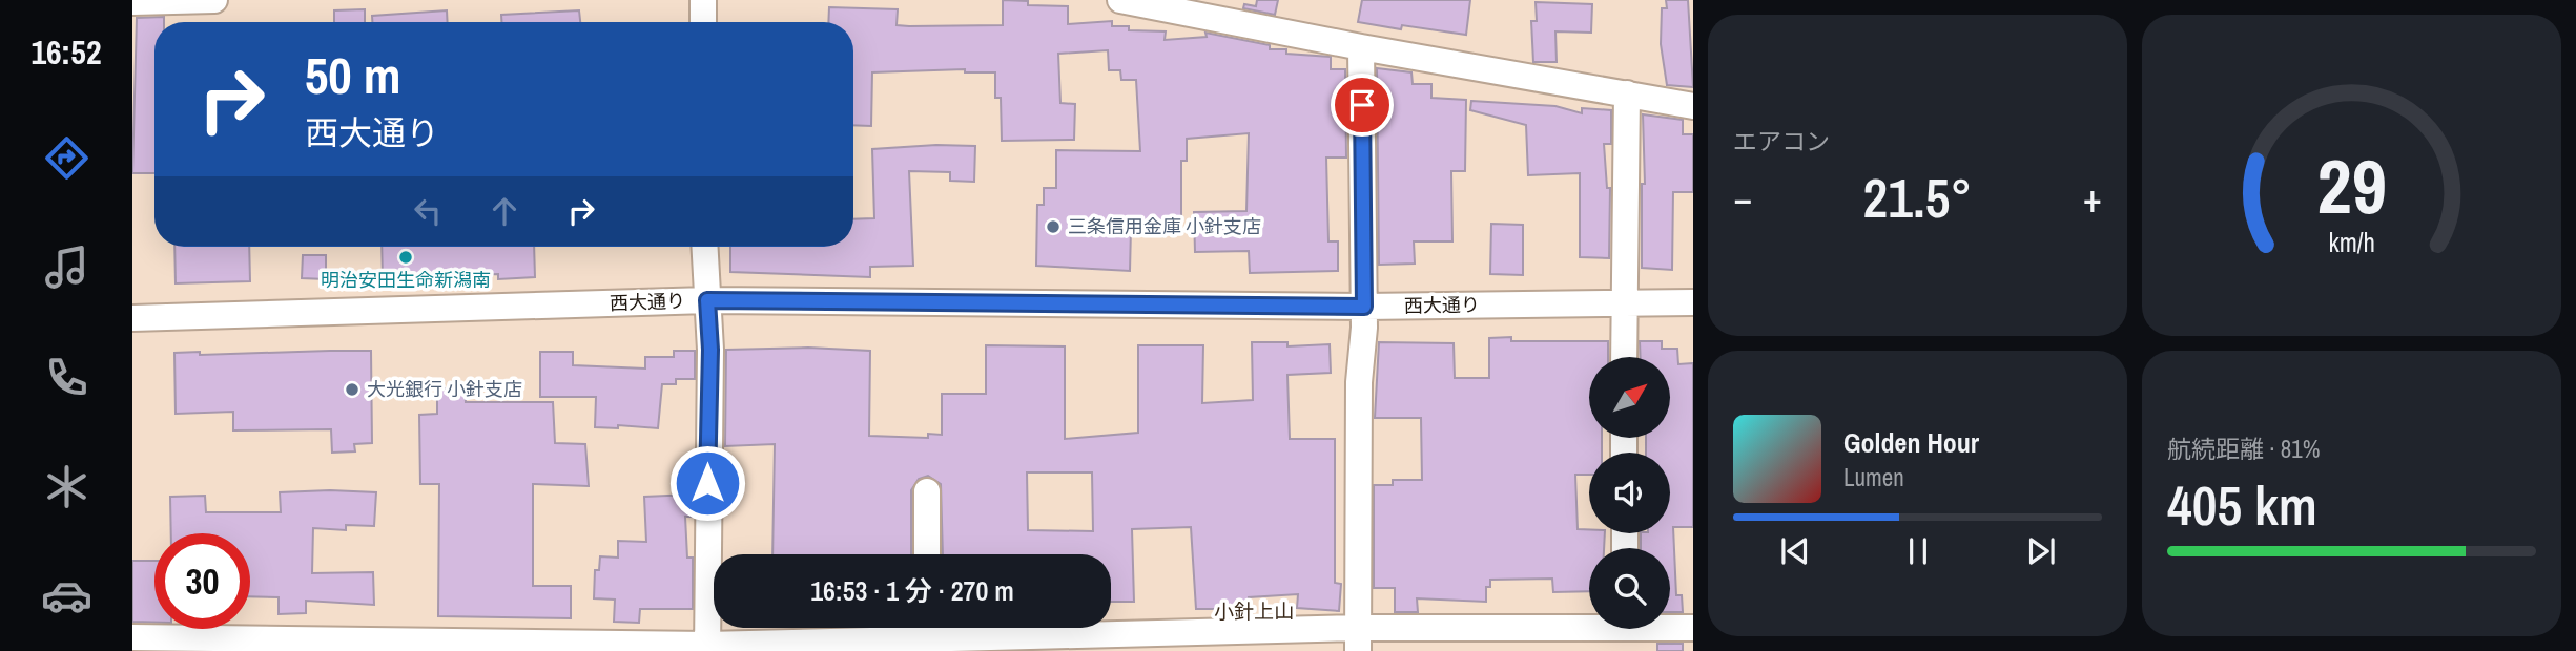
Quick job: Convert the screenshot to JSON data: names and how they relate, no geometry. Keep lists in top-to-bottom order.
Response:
{
  "streets": {
    "street": ["西大通り"]
  },
  "districts": ["小針上山"],
  "places": ["三条信用金庫 小針支店", "明治安田生命新潟南", "大光銀行 小針支店"],
  "north": "top right",
  "page": {
    "tabs": "16:52",
    "tile": [
      "エアコン",
      ["航続距離 · 81%", "405 km"]
    ],
    "turn": ["50 m", "西大通り"],
    "heat": ["−", "21.5°", "+"],
    "song": ["Golden Hour", "Lumen"],
    "limit": "30",
    "trip": "16:53 · 1 分 · 270 m",
    "gauge": ["29", "km/h"]
  }
}
